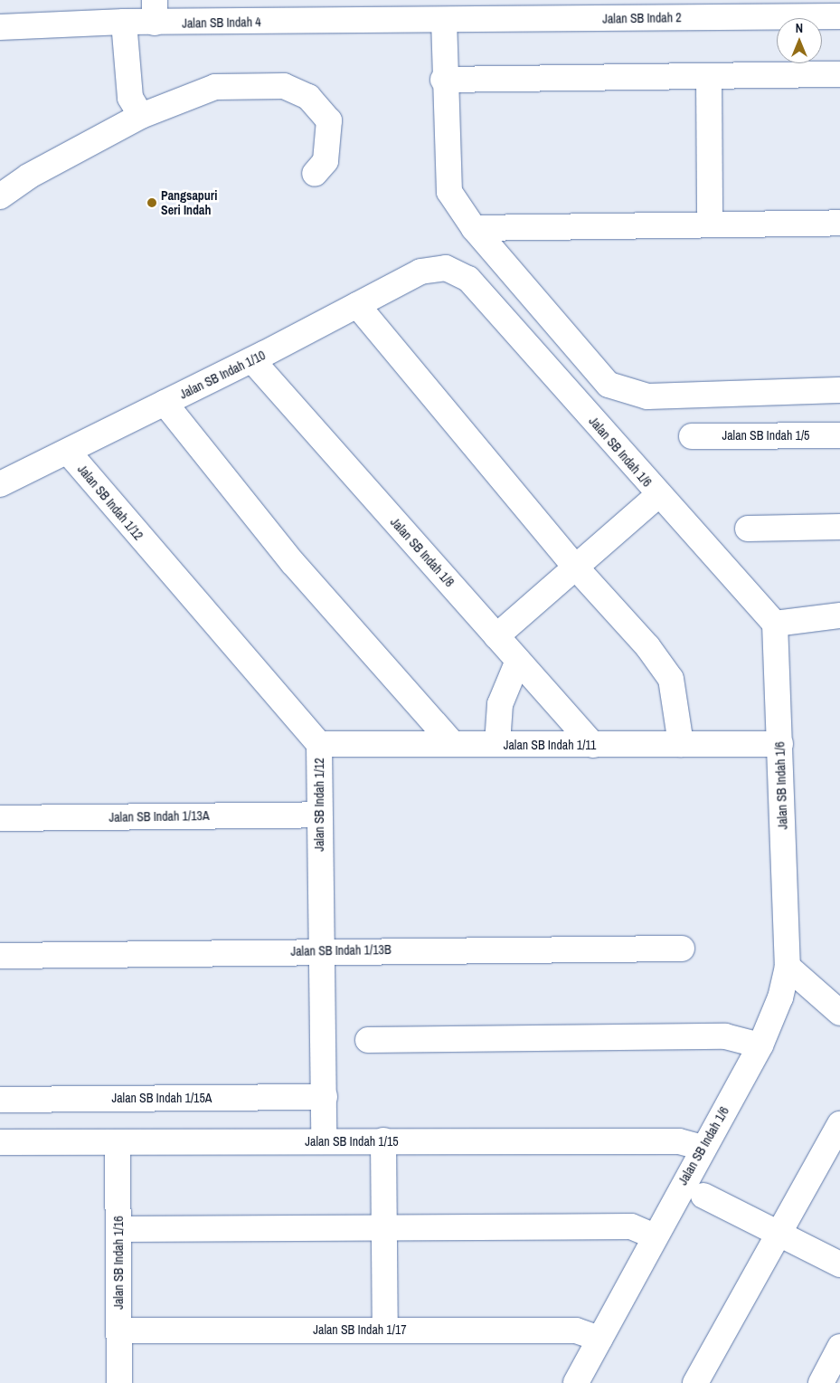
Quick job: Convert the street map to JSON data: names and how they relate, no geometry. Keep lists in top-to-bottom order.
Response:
{
  "streets": {
    "street": [
      "Jalan SB Indah 2",
      "Jalan SB Indah 4",
      "Jalan SB Indah 1/10",
      "Jalan SB Indah 1/5",
      "Jalan SB Indah 1/6",
      "Jalan SB Indah 1/12",
      "Jalan SB Indah 1/8",
      "Jalan SB Indah 1/11",
      "Jalan SB Indah 1/13A",
      "Jalan SB Indah 1/13B",
      "Jalan SB Indah 1/15A",
      "Jalan SB Indah 1/15",
      "Jalan SB Indah 1/16",
      "Jalan SB Indah 1/17"
    ]
  },
  "crossings": [
    ["Jalan SB Indah 2", "Jalan SB Indah 4"],
    ["Jalan SB Indah 1/10", "Jalan SB Indah 1/6"],
    ["Jalan SB Indah 1/10", "Jalan SB Indah 1/12"],
    ["Jalan SB Indah 1/10", "Jalan SB Indah 1/8"],
    ["Jalan SB Indah 1/6", "Jalan SB Indah 1/11"],
    ["Jalan SB Indah 1/6", "Jalan SB Indah 1/15"],
    ["Jalan SB Indah 1/6", "Jalan SB Indah 1/17"],
    ["Jalan SB Indah 1/12", "Jalan SB Indah 1/11"],
    ["Jalan SB Indah 1/12", "Jalan SB Indah 1/13A"],
    ["Jalan SB Indah 1/12", "Jalan SB Indah 1/13B"],
    ["Jalan SB Indah 1/12", "Jalan SB Indah 1/15A"],
    ["Jalan SB Indah 1/12", "Jalan SB Indah 1/15"],
    ["Jalan SB Indah 1/8", "Jalan SB Indah 1/11"],
    ["Jalan SB Indah 1/15", "Jalan SB Indah 1/16"],
    ["Jalan SB Indah 1/16", "Jalan SB Indah 1/17"]
  ],
  "places": ["Pangsapuri Seri Indah"],
  "north": "top"
}
